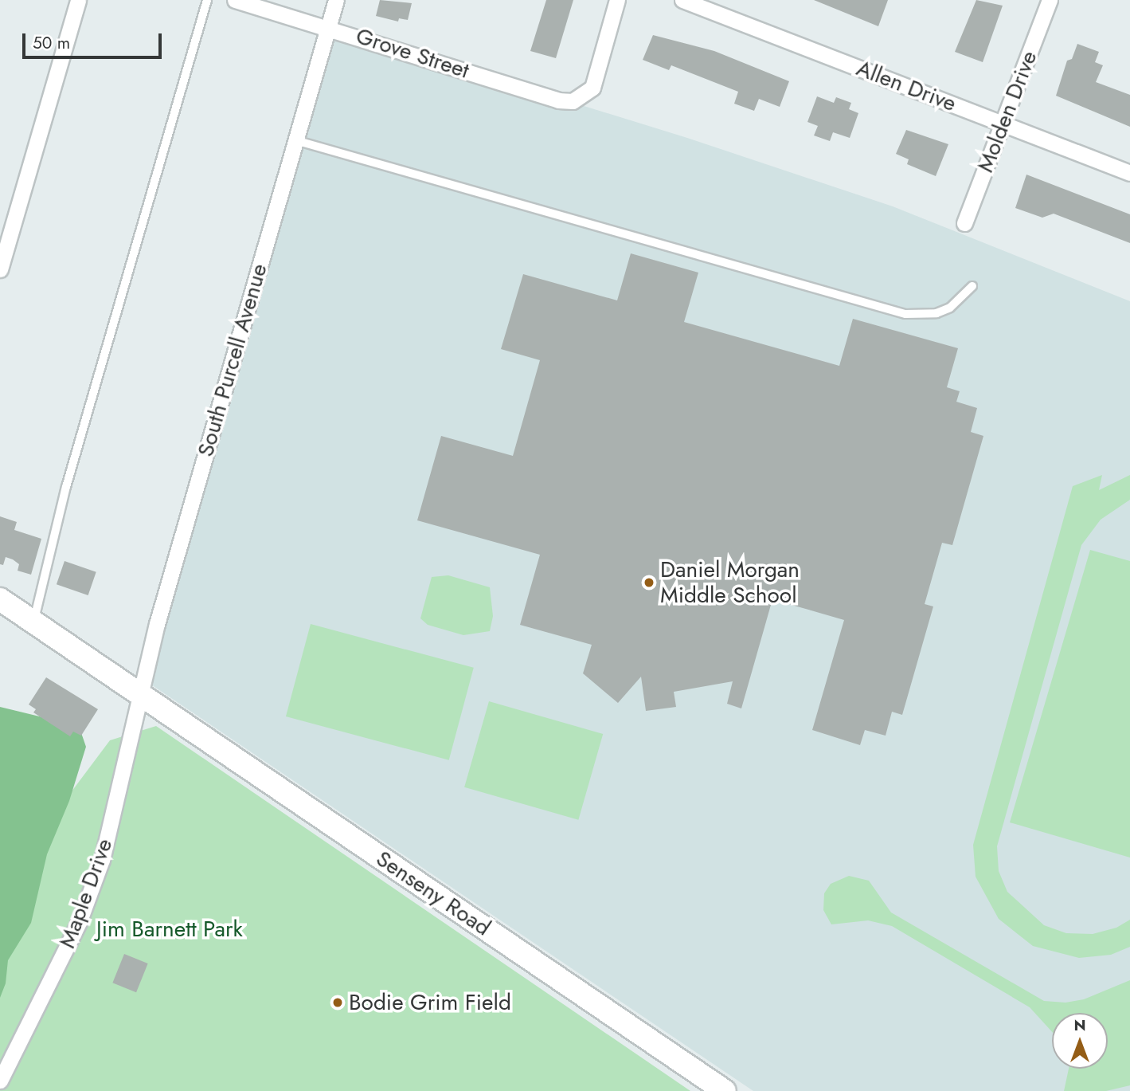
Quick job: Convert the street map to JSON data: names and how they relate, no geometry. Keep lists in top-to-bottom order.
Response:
{
  "streets": {
    "main road": ["Senseny Road"],
    "street": [
      "Grove Street",
      "Allen Drive",
      "Molden Drive",
      "South Purcell Avenue",
      "Maple Drive"
    ]
  },
  "crossings": [
    ["Grove Street", "South Purcell Avenue"],
    ["Allen Drive", "Molden Drive"],
    ["South Purcell Avenue", "Maple Drive"],
    ["South Purcell Avenue", "Senseny Road"],
    ["Maple Drive", "Senseny Road"]
  ],
  "parks": ["Jim Barnett Park"],
  "places": ["Daniel Morgan Middle School", "Bodie Grim Field"],
  "scale_bar": "50 m",
  "north": "top"
}
